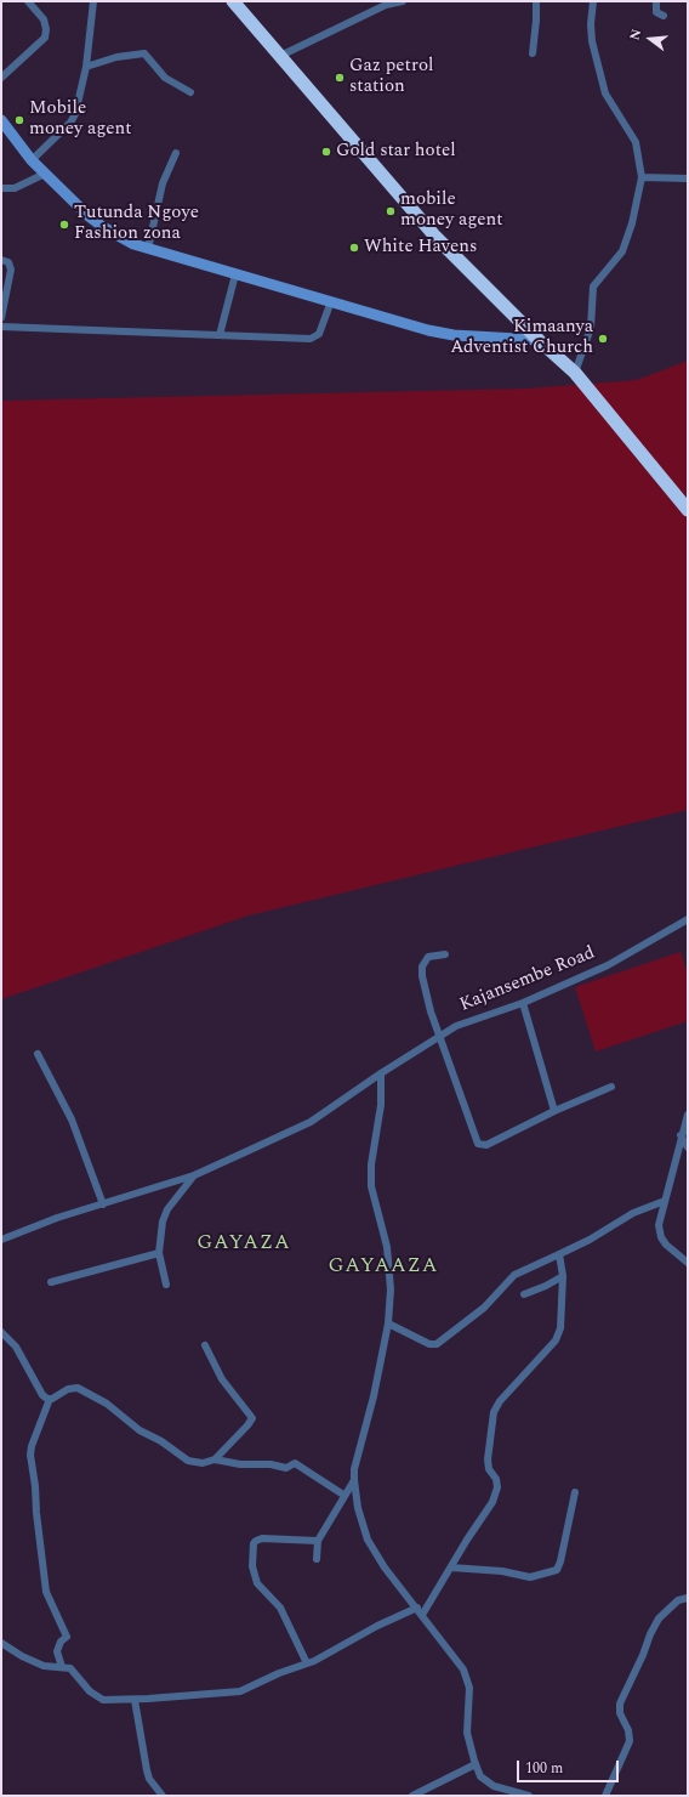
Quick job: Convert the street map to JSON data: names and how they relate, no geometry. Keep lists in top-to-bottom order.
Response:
{
  "streets": {
    "street": ["Kajansembe Road"]
  },
  "districts": ["GAYAZA", "GAYAAZA"],
  "places": [
    "Gaz petrol station",
    "Mobile money agent",
    "Gold star hotel",
    "mobile money agent",
    "Tutunda Ngoye Fashion zona",
    "White Havens",
    "Kimaanya Adventist Church"
  ],
  "scale_bar": "100 m",
  "north": "left"
}
